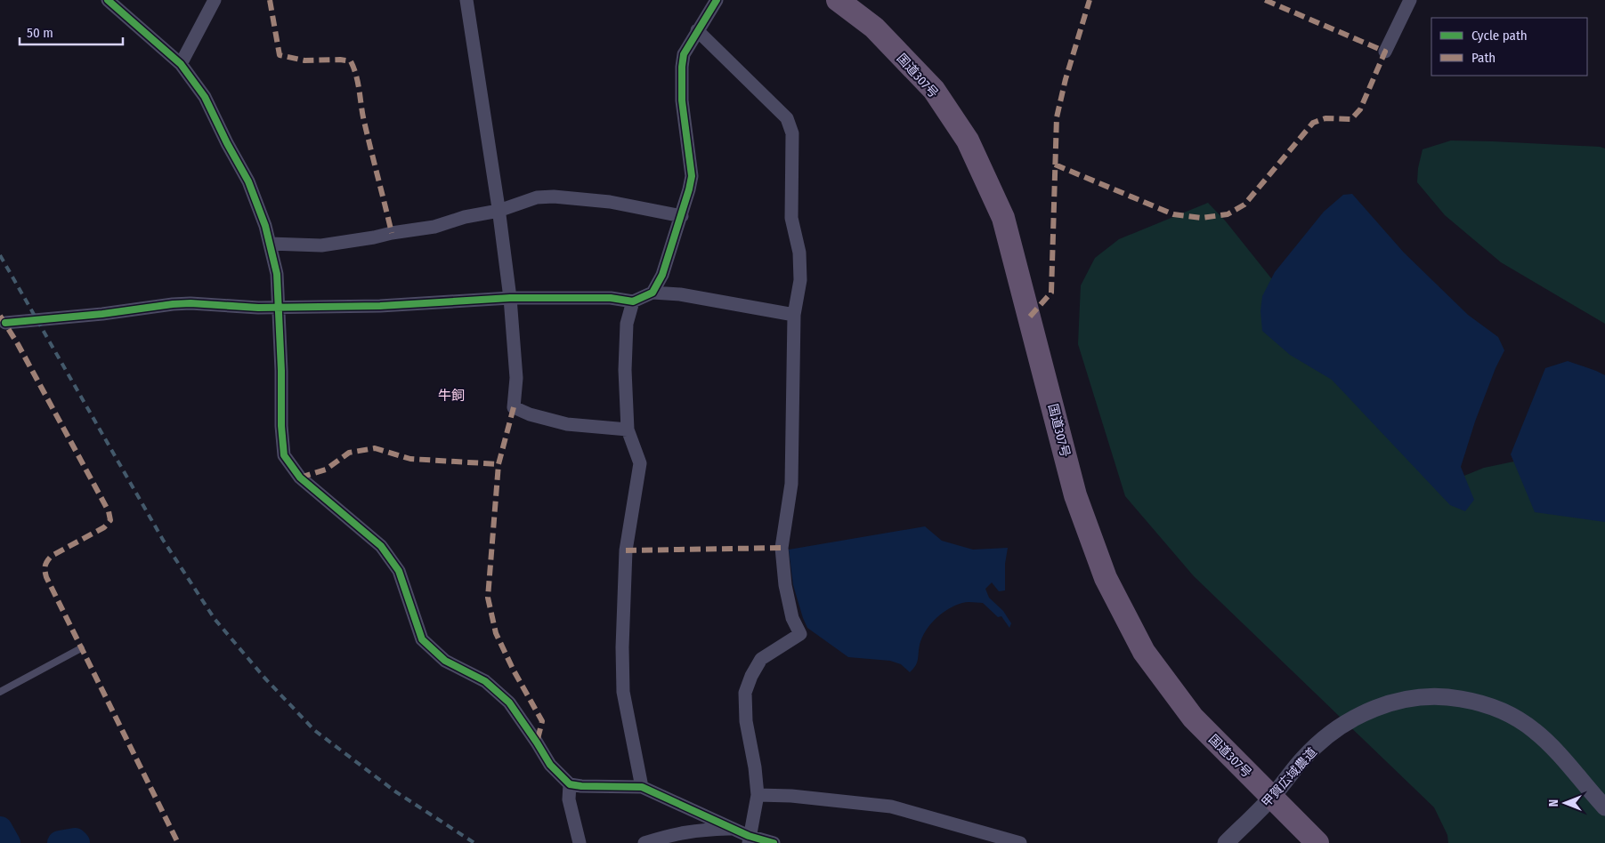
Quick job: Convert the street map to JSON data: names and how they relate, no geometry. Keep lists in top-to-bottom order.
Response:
{
  "streets": {
    "highway": ["国道307号"],
    "street": ["甲賀広域農道"]
  },
  "crossings": [
    ["国道307号", "甲賀広域農道"]
  ],
  "districts": ["牛飼"],
  "legend": ["Cycle path", "Path"],
  "scale_bar": "50 m",
  "north": "left"
}
